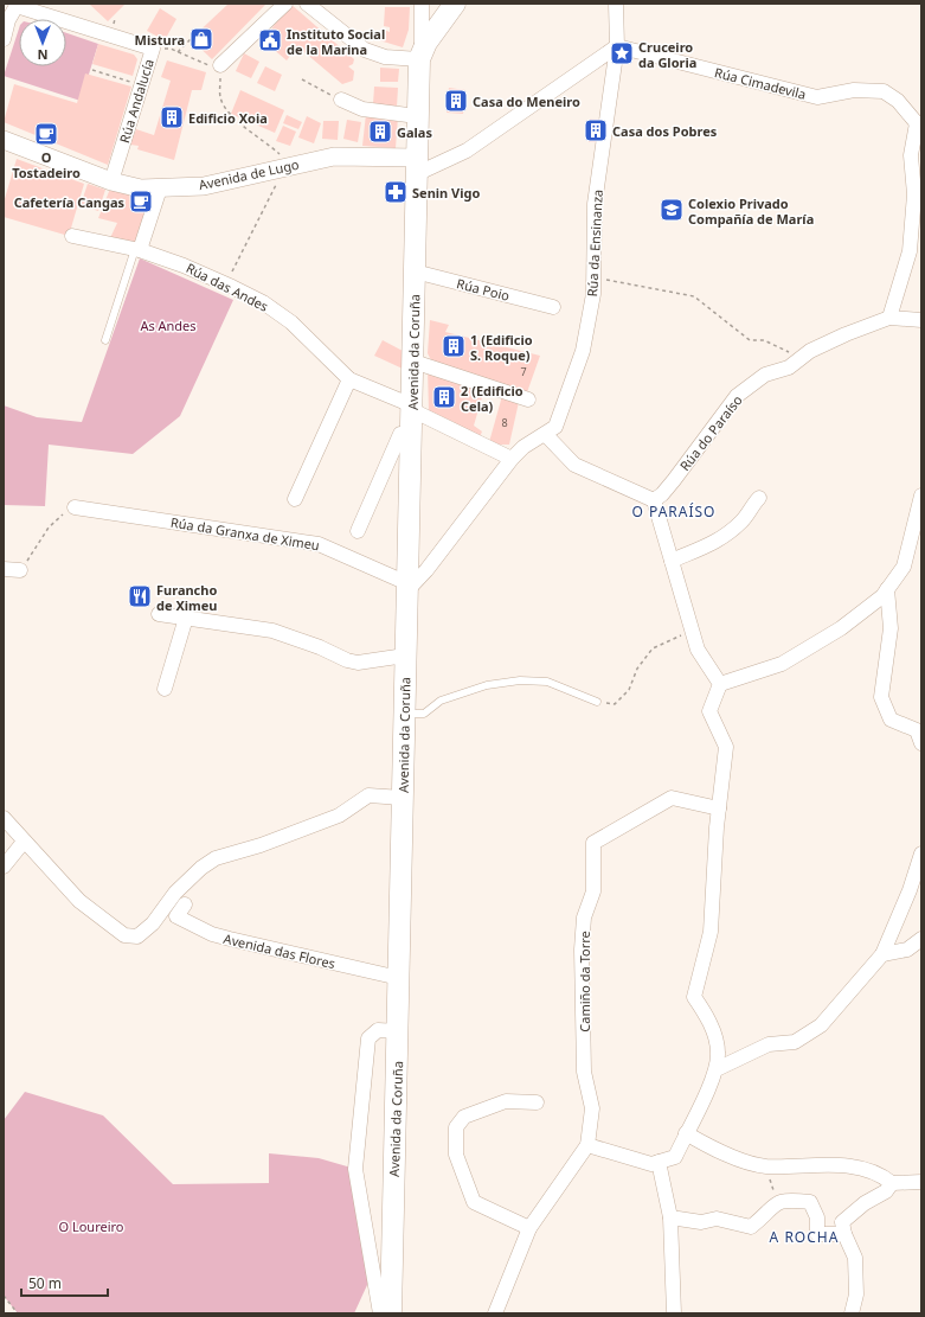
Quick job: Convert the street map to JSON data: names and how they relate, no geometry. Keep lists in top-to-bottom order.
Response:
{
  "streets": {
    "main road": ["Avenida da Coruña"],
    "street": [
      "Rúa Cimadevila",
      "Rúa Andalucía",
      "Avenida de Lugo",
      "Rúa da Ensinanza",
      "Rúa das Andes",
      "Rúa Poio",
      "Rúa do Paraíso",
      "Rúa da Granxa de Ximeu",
      "Avenida das Flores",
      "Camiño da Torre"
    ]
  },
  "crossings": [
    ["Rúa Cimadevila", "Rúa da Ensinanza"],
    ["Rúa Cimadevila", "Rúa do Paraíso"],
    ["Rúa Andalucía", "Avenida de Lugo"],
    ["Avenida de Lugo", "Avenida da Coruña"],
    ["Rúa da Ensinanza", "Rúa das Andes"],
    ["Rúa da Ensinanza", "Avenida da Coruña"],
    ["Rúa da Ensinanza", "Rúa da Granxa de Ximeu"],
    ["Rúa das Andes", "Avenida da Coruña"],
    ["Rúa Poio", "Avenida da Coruña"],
    ["Avenida da Coruña", "Rúa da Granxa de Ximeu"],
    ["Avenida da Coruña", "Avenida das Flores"]
  ],
  "districts": ["O PARAÍSO", "A ROCHA"],
  "parks": ["As Andes", "O Loureiro"],
  "places": {
    "shop": ["Mistura"],
    "public building": ["Instituto Social de la Marina"],
    "place": ["Cruceiro da Gloria"],
    "building": [
      "Casa do Meneiro",
      "Edificio Xoia",
      "Casa dos Pobres",
      "Galas",
      "1 (Edificio S. Roque)",
      "2 (Edificio Cela)"
    ],
    "cafe": ["O Tostadeiro", "Cafetería Cangas"],
    "pharmacy": ["Senin Vigo"],
    "school or university": ["Colexio Privado Compañía de María"],
    "restaurant": ["Furancho de Ximeu"]
  },
  "house_numbers": ["7", "8"],
  "scale_bar": "50 m",
  "north": "bottom"
}
